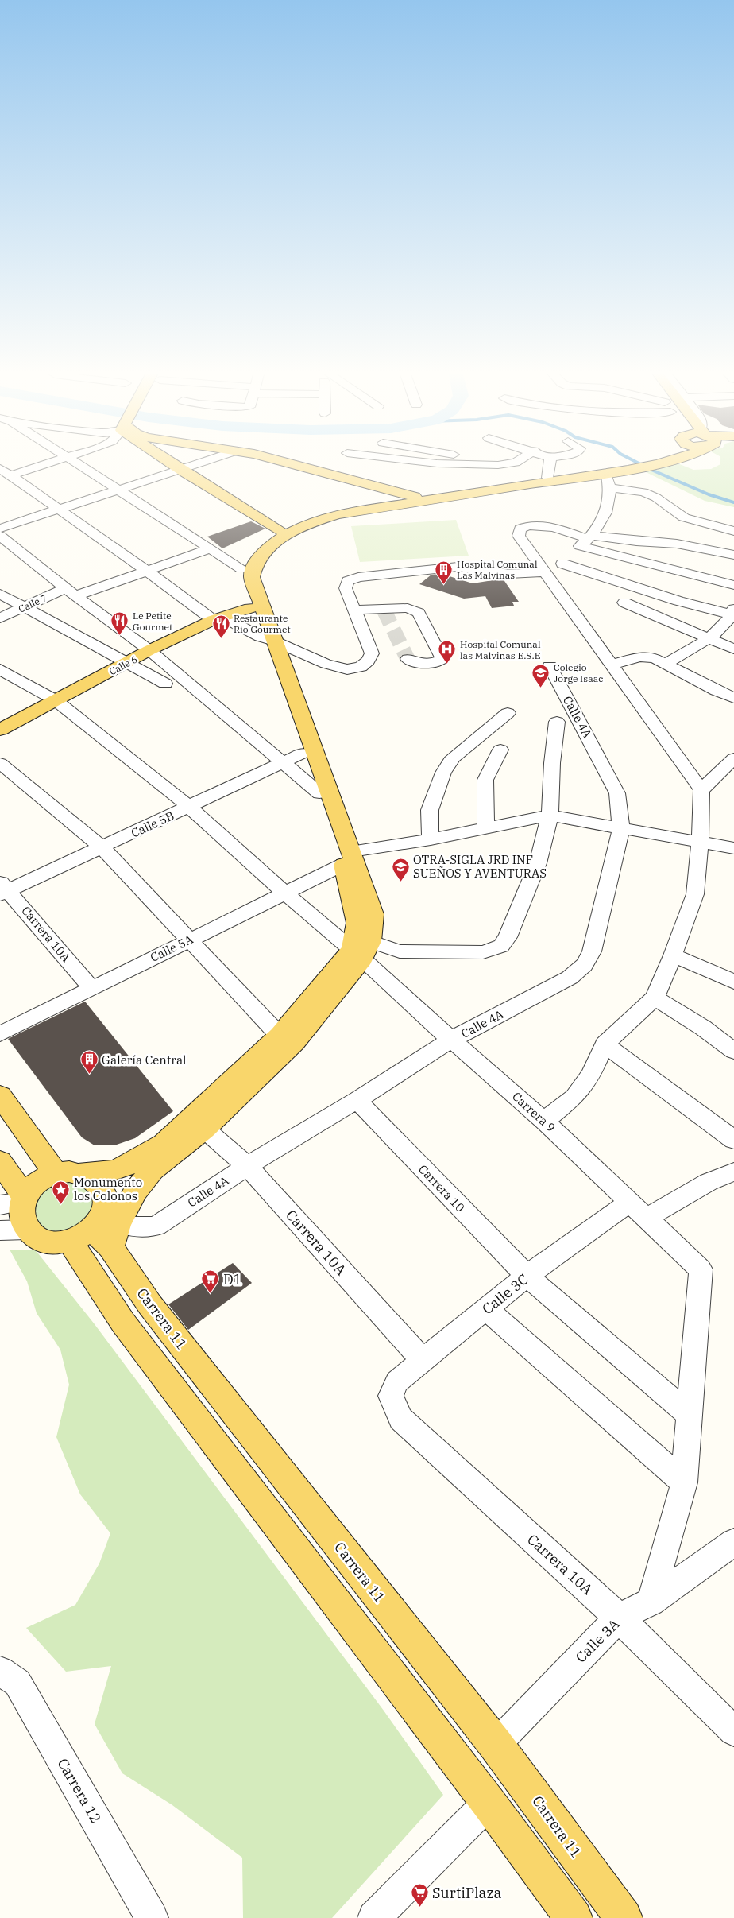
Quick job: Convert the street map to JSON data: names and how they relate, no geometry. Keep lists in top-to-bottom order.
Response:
{
  "streets": {
    "main road": ["Calle 6", "Carrera 11"],
    "street": [
      "Calle 7",
      "Calle 4A",
      "Calle 5B",
      "Carrera 10A",
      "Calle 5A",
      "Carrera 9",
      "Carrera 10",
      "Calle 3C",
      "Calle 3A",
      "Carrera 12"
    ]
  },
  "crossings": [
    ["Calle 6", "Carrera 9"],
    ["Calle 4A", "Carrera 10A"],
    ["Calle 4A", "Carrera 9"],
    ["Calle 4A", "Carrera 10"],
    ["Calle 4A", "Carrera 11"],
    ["Calle 5B", "Carrera 10A"],
    ["Calle 5B", "Carrera 9"],
    ["Carrera 10A", "Calle 5A"],
    ["Carrera 10A", "Calle 3C"],
    ["Carrera 10A", "Calle 3A"],
    ["Calle 5A", "Carrera 9"],
    ["Carrera 9", "Carrera 10"],
    ["Carrera 9", "Calle 3C"],
    ["Carrera 10", "Calle 3C"],
    ["Carrera 11", "Calle 3A"]
  ],
  "places": {
    "building": ["Hospital Comunal Las Malvinas", "Galería Central"],
    "restaurant": ["Le Petite Gourmet", "Restaurante Rio Gourmet"],
    "hospital": ["Hospital Comunal las Malvinas E.S.E"],
    "school or university": ["Colegio Jorge Isaac", "OTRA-SIGLA JRD INF SUEÑOS Y AVENTURAS"],
    "place": ["Monumento los Colonos"],
    "supermarket": ["D1", "SurtiPlaza"]
  }
}
